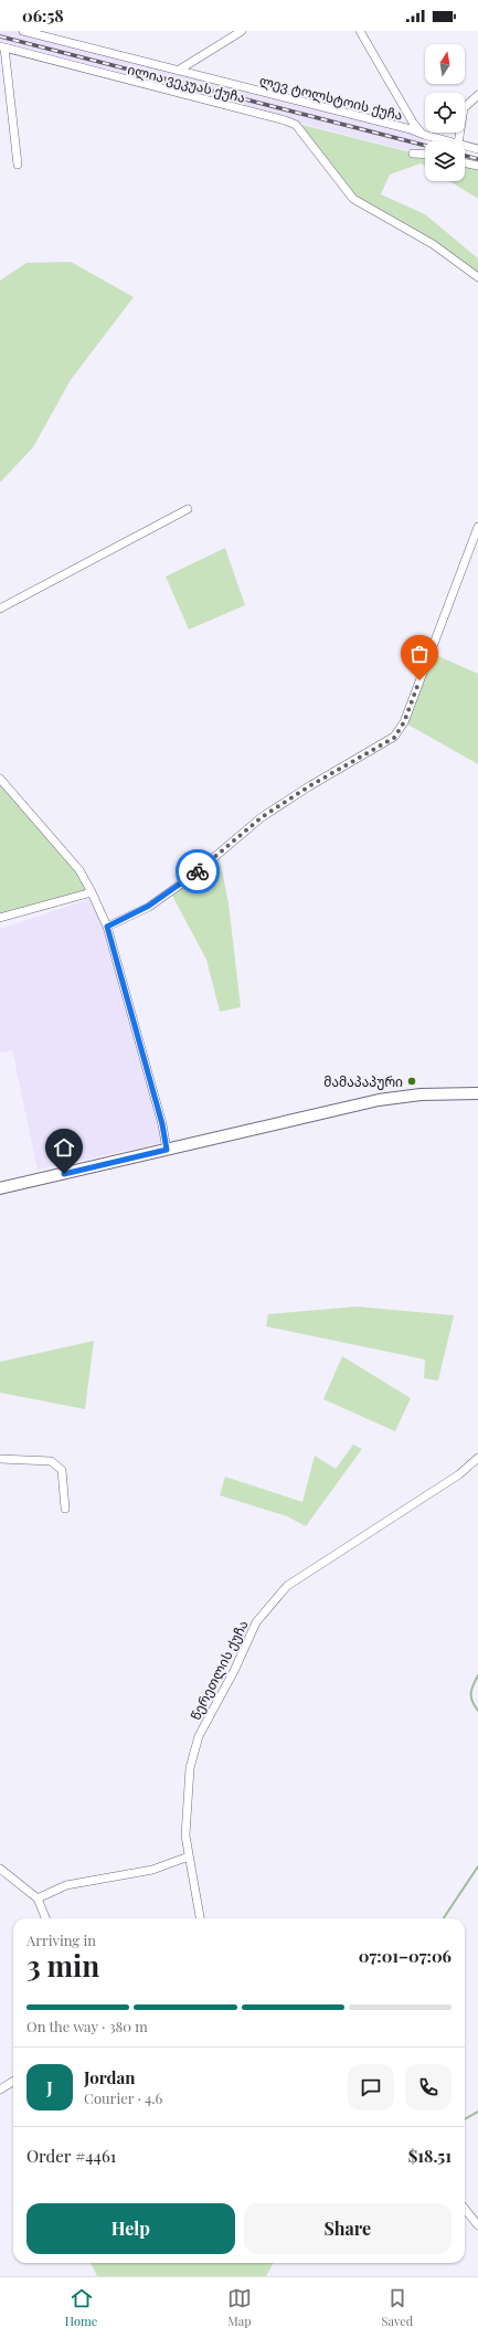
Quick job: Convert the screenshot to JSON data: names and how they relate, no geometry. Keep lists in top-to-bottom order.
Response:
{
  "streets": {
    "street": ["ილია ვეკუას ქუჩა", "ლევ ტოლსტოის ქუჩა", "წერეთლის ქუჩა"]
  },
  "places": ["მამაპაპური"],
  "north": "top",
  "page": {
    "status": "06:58",
    "heading": ["3 min", "Arriving in", "07:01–07:06"],
    "panel": [
      "Jordan",
      "Courier · 4.6",
      "Order #4461",
      "$18.51"
    ],
    "bar": "On the way · 380 m",
    "round": "J",
    "buttons": ["Help", "Share"],
    "tabs": ["Home", "Map", "Saved"]
  }
}
